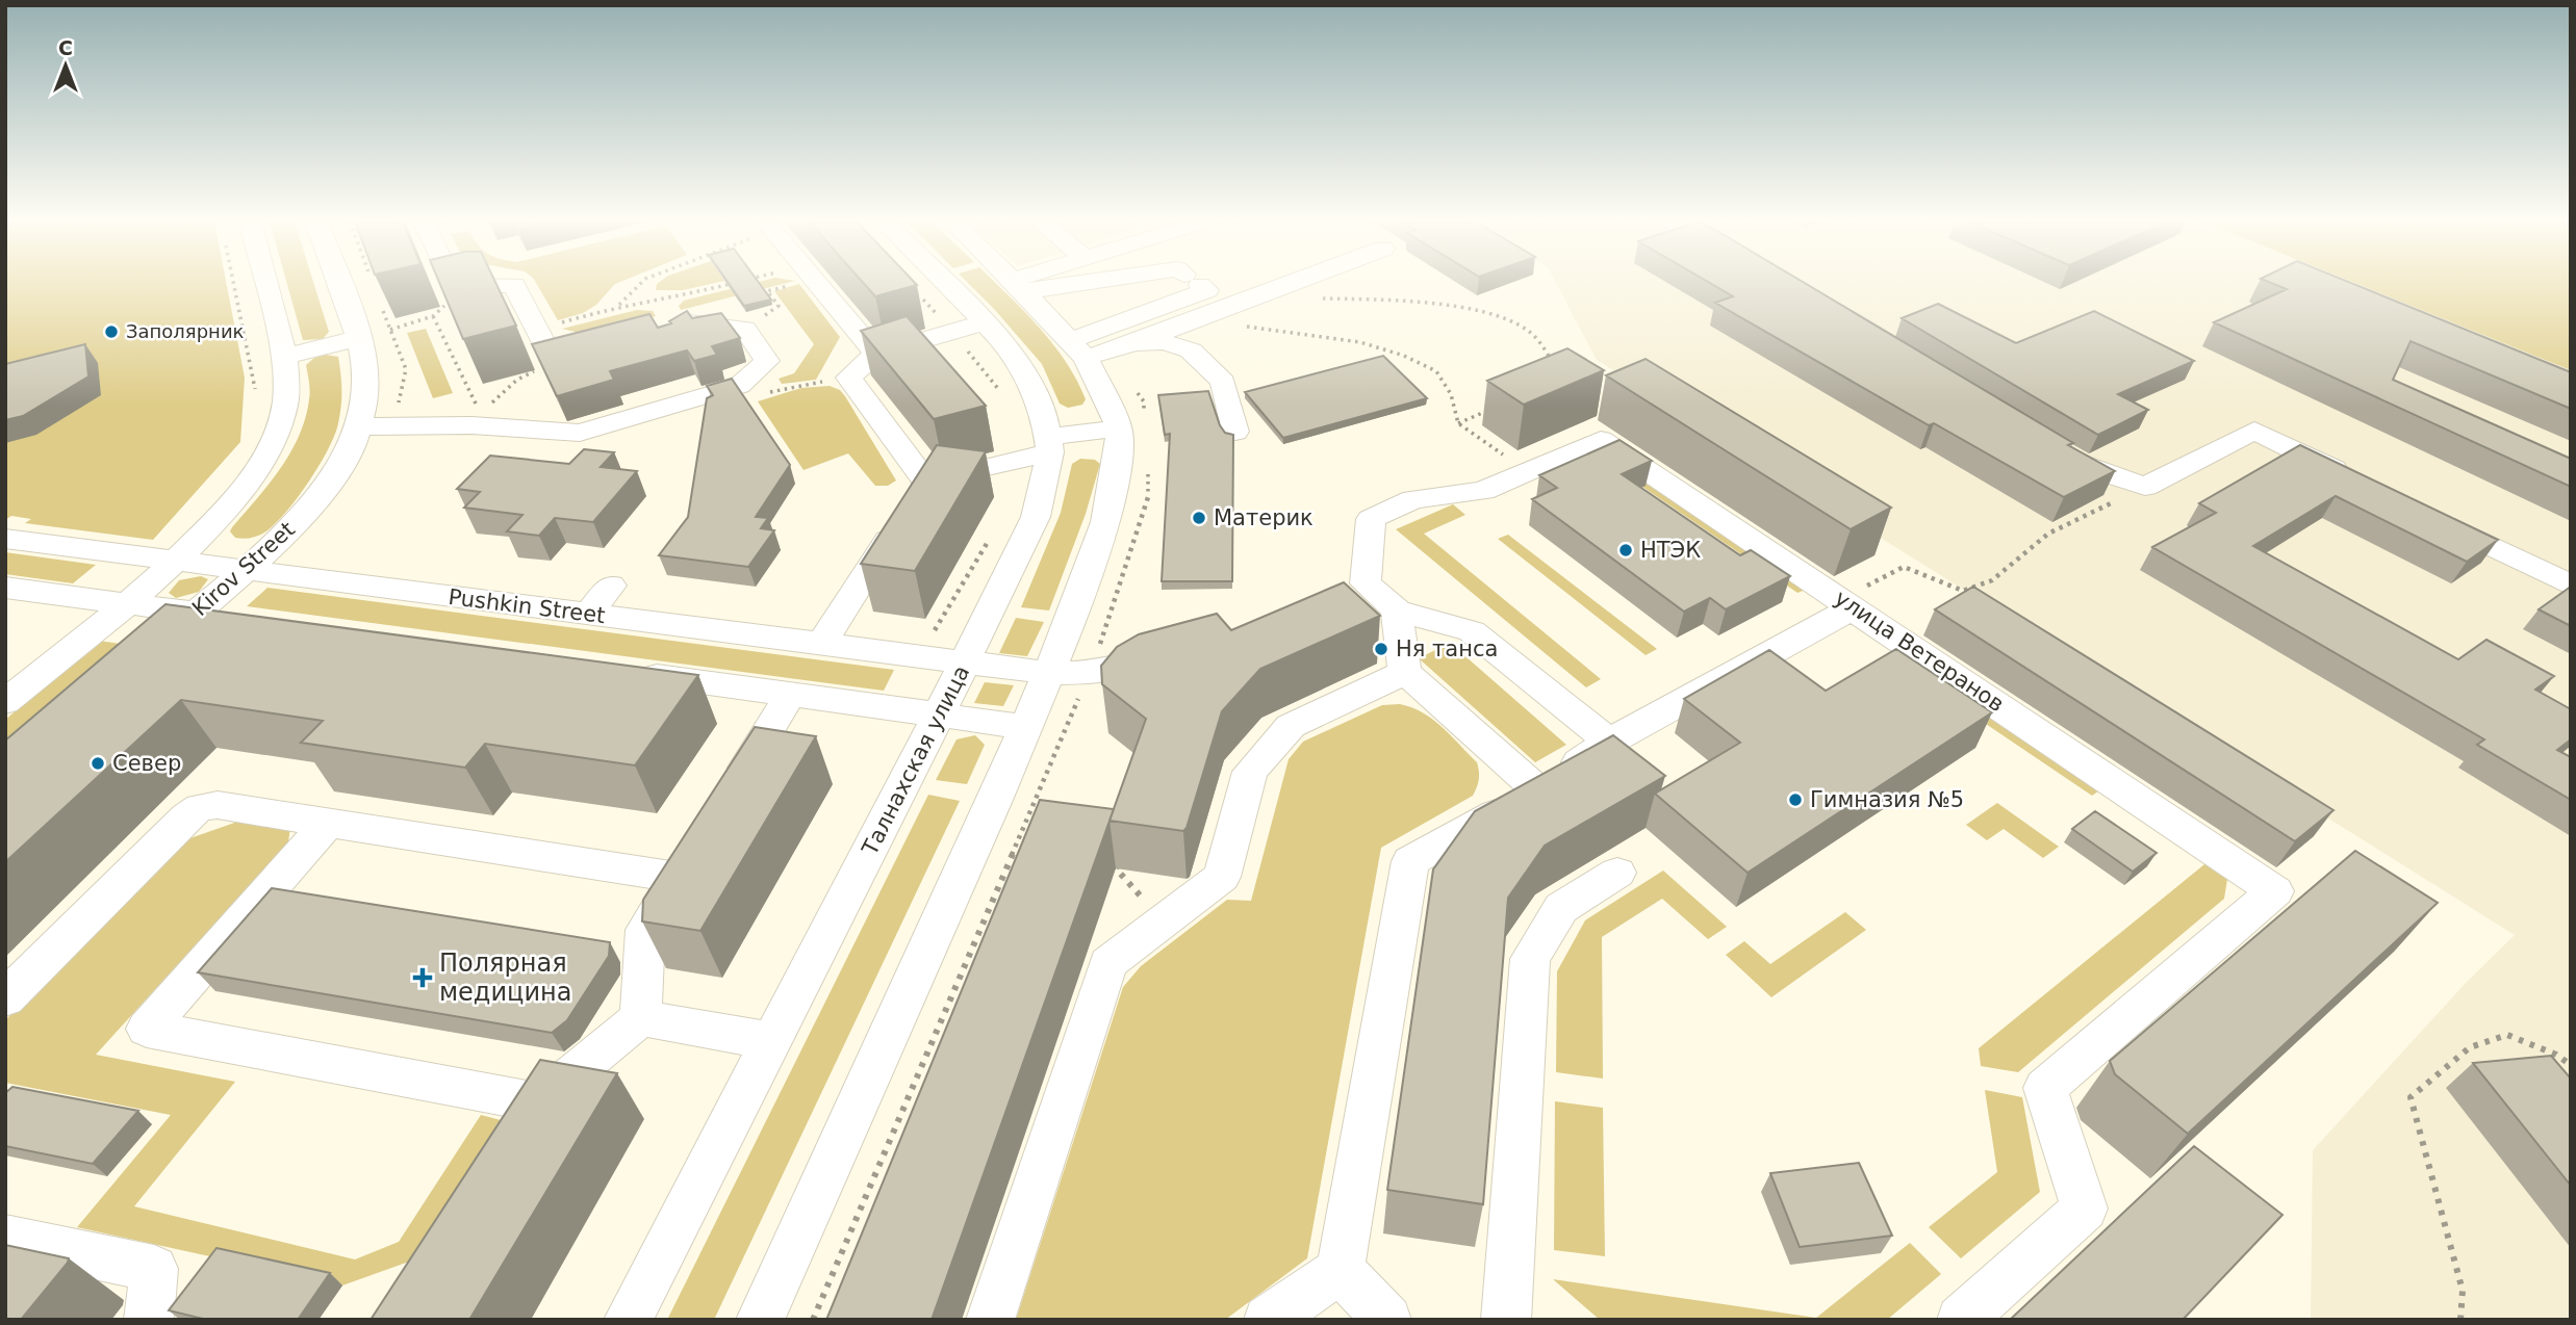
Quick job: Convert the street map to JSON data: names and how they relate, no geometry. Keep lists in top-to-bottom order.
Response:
{
  "streets": {
    "street": [
      "Kirov Street",
      "Pushkin Street",
      "улица Ветеранов",
      "Талнахская улица"
    ]
  },
  "crossings": [
    ["Kirov Street", "Pushkin Street"],
    ["Pushkin Street", "Талнахская улица"]
  ],
  "places": {
    "other": [
      "Заполярник",
      "Материк",
      "НТЭК",
      "Ня танса",
      "Север",
      "Гимназия №5"
    ],
    "health": ["Полярная медицина"]
  },
  "north": "top"
}
